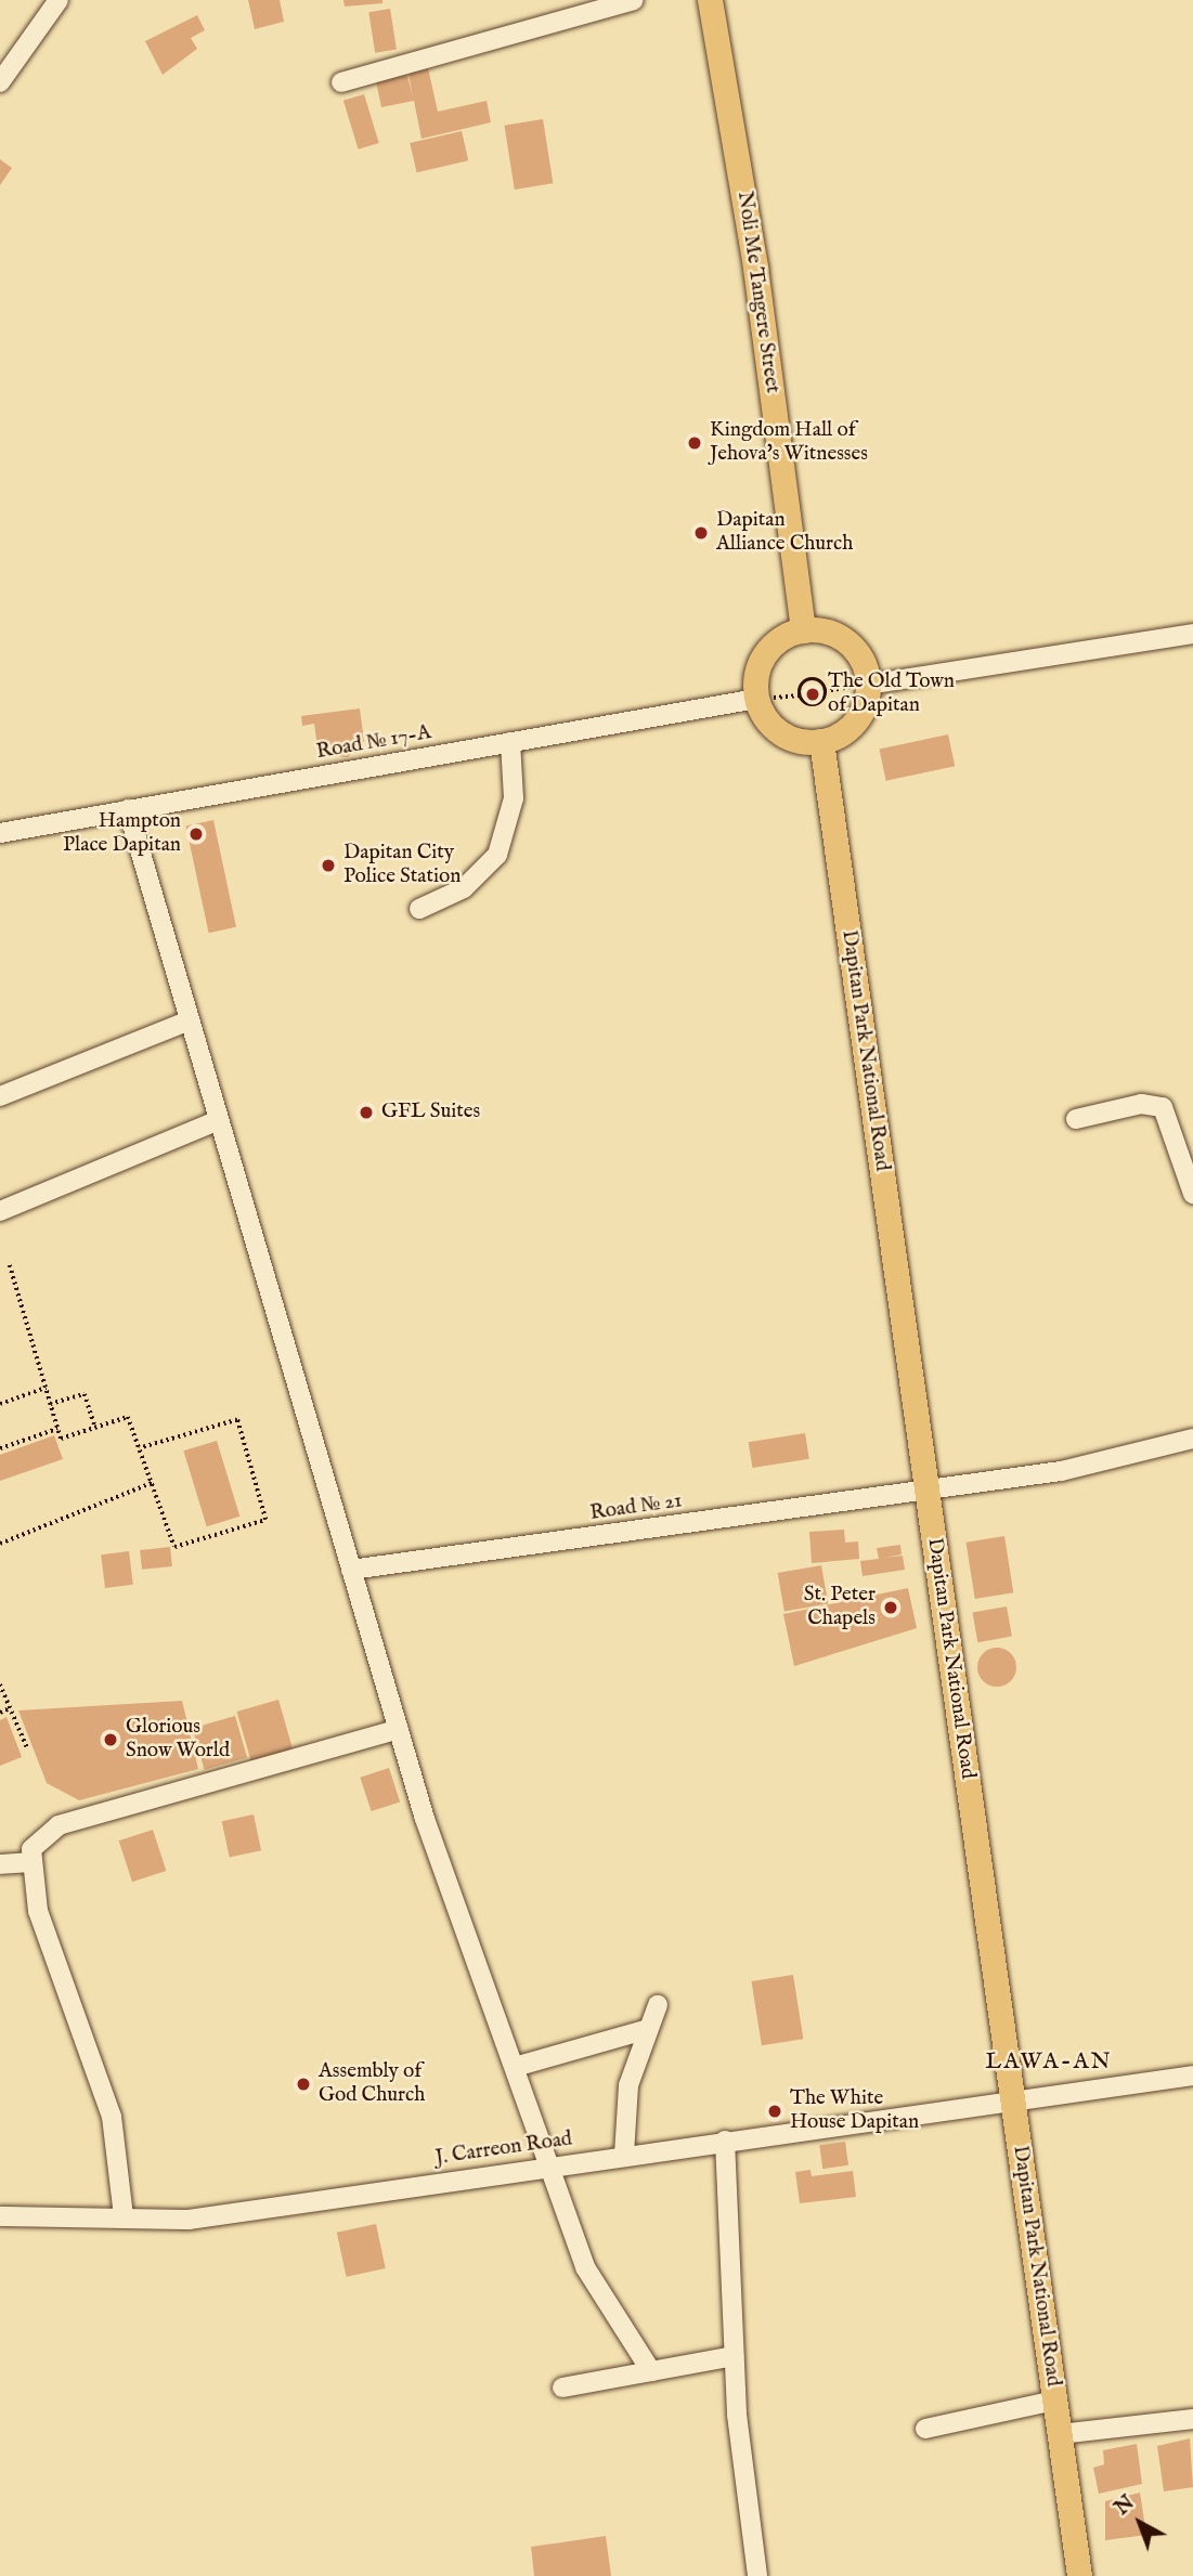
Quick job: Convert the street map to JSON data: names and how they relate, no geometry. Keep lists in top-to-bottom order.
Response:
{
  "streets": {
    "main road": ["Noli Me Tangere Street", "Dapitan Park National Road"],
    "street": ["Road № 17-A", "Road № 21", "J. Carreon Road"]
  },
  "crossings": [
    ["Dapitan Park National Road", "Road № 21"],
    ["Dapitan Park National Road", "J. Carreon Road"]
  ],
  "districts": ["LAWA-AN"],
  "places": [
    "Kingdom Hall of Jehova's Witnesses",
    "Dapitan Alliance Church",
    "The Old Town of Dapitan",
    "Hampton Place Dapitan",
    "Dapitan City Police Station",
    "GFL Suites",
    "St. Peter Chapels",
    "Glorious Snow World",
    "Assembly of God Church",
    "The White House Dapitan"
  ],
  "north": "top left"
}
